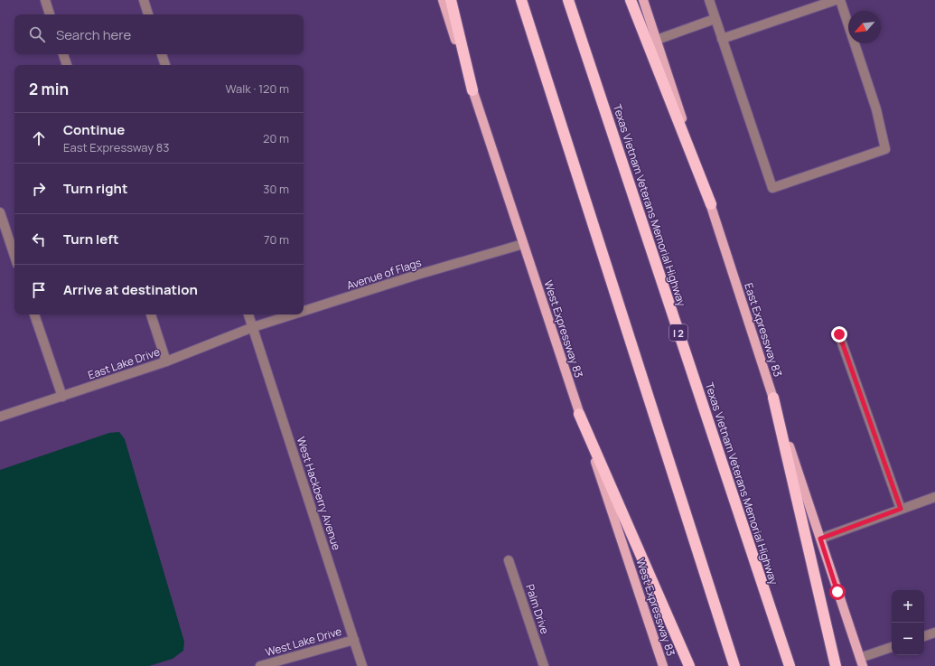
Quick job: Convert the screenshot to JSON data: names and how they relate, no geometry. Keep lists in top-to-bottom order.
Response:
{
  "streets": {
    "highway": ["Texas Vietnam Veterans Memorial Highway", "I 2"],
    "main road": ["West Expressway 83", "East Expressway 83"],
    "street": [
      "Avenue of Flags",
      "East Lake Drive",
      "West Hackberry Avenue",
      "Palm Drive",
      "West Lake Drive"
    ]
  },
  "crossings": [
    ["Avenue of Flags", "West Expressway 83"],
    ["Avenue of Flags", "East Lake Drive"],
    ["Avenue of Flags", "West Hackberry Avenue"],
    ["East Lake Drive", "West Hackberry Avenue"],
    ["West Hackberry Avenue", "West Lake Drive"]
  ],
  "north": "bottom left",
  "page": {
    "search": "Search here",
    "heading": ["2 min", "Walk · 120 m"],
    "list": [
      ["Continue", "East Expressway 83", "20 m"],
      ["Turn right", "30 m"],
      ["Turn left", "70 m"],
      "Arrive at destination"
    ],
    "map_buttons": ["+", "−"]
  }
}
